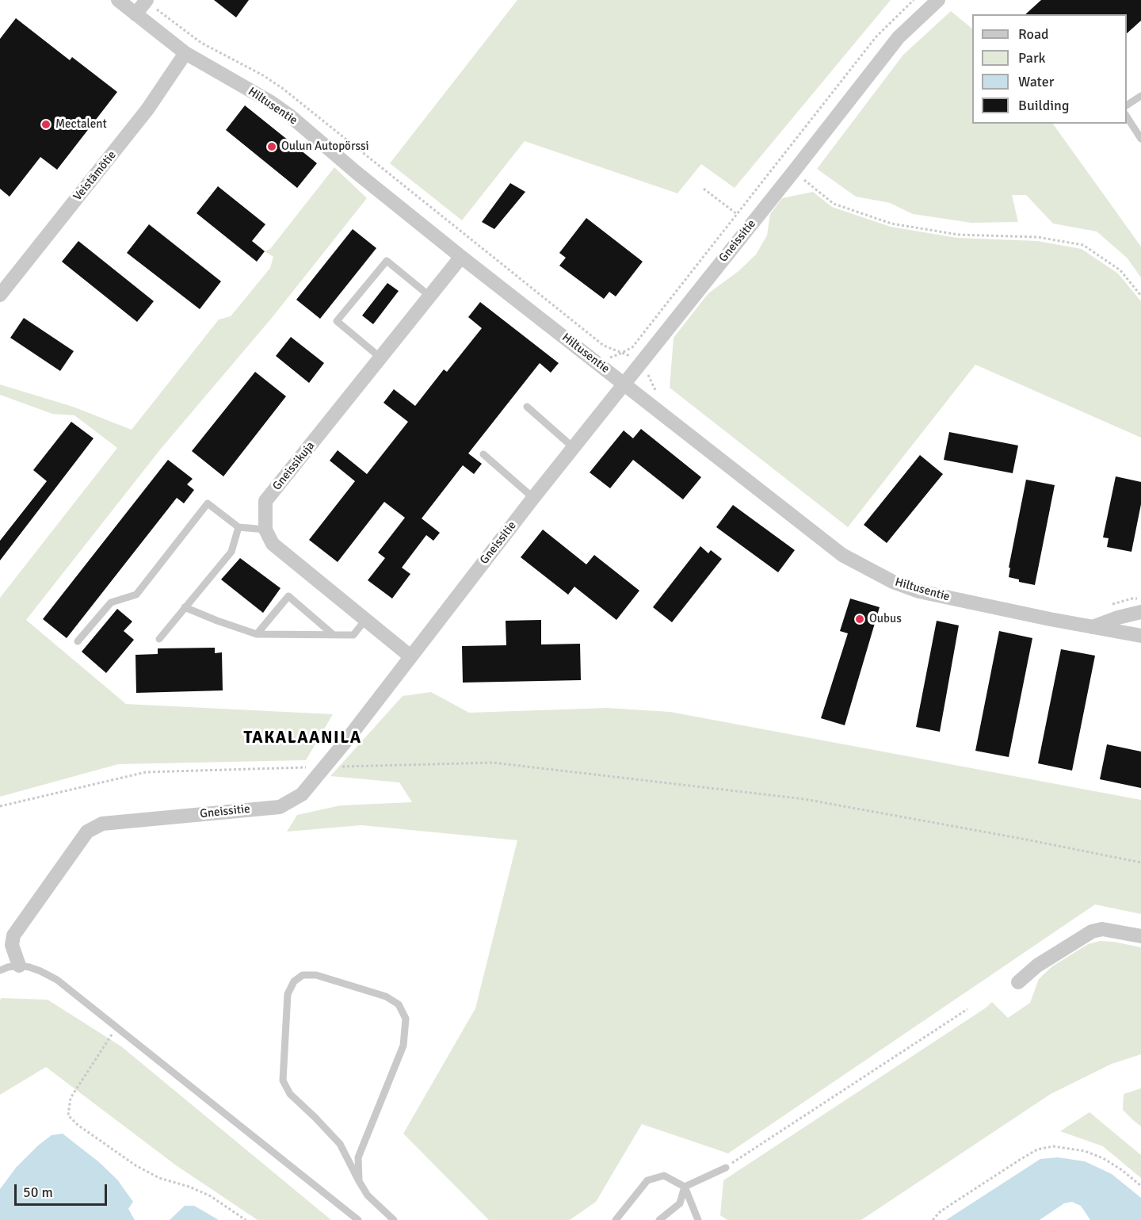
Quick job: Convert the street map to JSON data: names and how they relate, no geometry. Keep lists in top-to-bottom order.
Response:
{
  "streets": {
    "street": [
      "Hiltusentie",
      "Veistämötie",
      "Gneissitie",
      "Gneissikuja"
    ]
  },
  "crossings": [
    ["Hiltusentie", "Veistämötie"],
    ["Hiltusentie", "Gneissitie"],
    ["Hiltusentie", "Gneissikuja"]
  ],
  "districts": ["TAKALAANILA"],
  "places": ["Mectalent", "Oulun Autopörssi", "Oubus"],
  "legend": [
    "Road",
    "Park",
    "Water",
    "Building"
  ],
  "scale_bar": "50 m"
}
